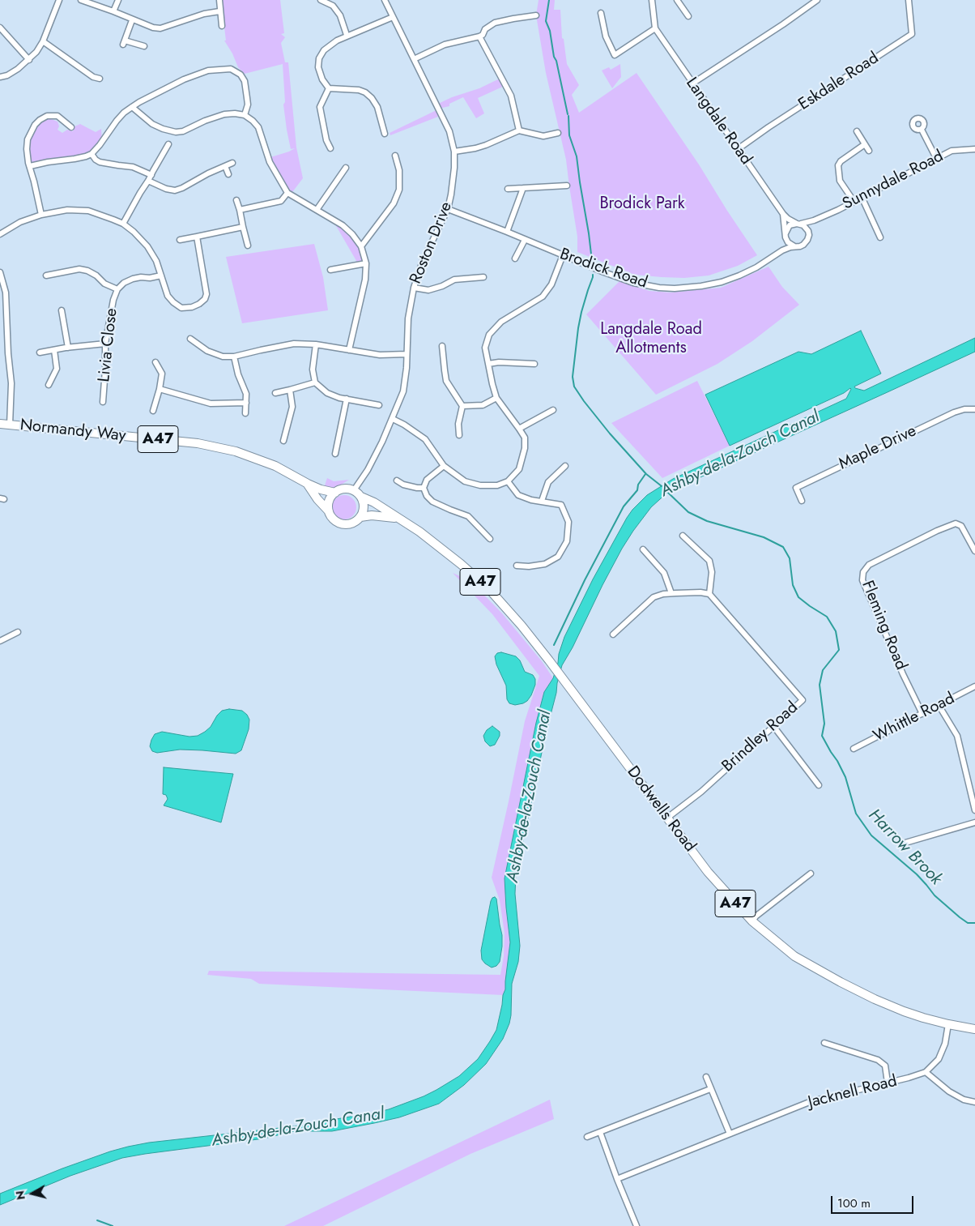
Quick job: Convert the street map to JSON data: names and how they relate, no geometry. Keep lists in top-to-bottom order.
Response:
{
  "streets": {
    "main road": ["Normandy Way", "A47", "Dodwells Road"],
    "street": [
      "Eskdale Road",
      "Langdale Road",
      "Sunnydale Road",
      "Roston Drive",
      "Brodick Road",
      "Livia Close",
      "Maple Drive",
      "Fleming Road",
      "Whittle Road",
      "Brindley Road",
      "Jacknell Road"
    ]
  },
  "crossings": [
    ["Eskdale Road", "Langdale Road"],
    ["Langdale Road", "Sunnydale Road"],
    ["Langdale Road", "Brodick Road"],
    ["Sunnydale Road", "Brodick Road"],
    ["Roston Drive", "Brodick Road"],
    ["Roston Drive", "Normandy Way"],
    ["Roston Drive", "Dodwells Road"],
    ["Normandy Way", "Dodwells Road"],
    ["Fleming Road", "Whittle Road"],
    ["Brindley Road", "Dodwells Road"],
    ["Dodwells Road", "Jacknell Road"]
  ],
  "water": ["Ashby-de-la-Zouch Canal", "Harrow Brook"],
  "parks": ["Brodick Park", "Langdale Road Allotments"],
  "scale_bar": "100 m",
  "north": "left"
}
